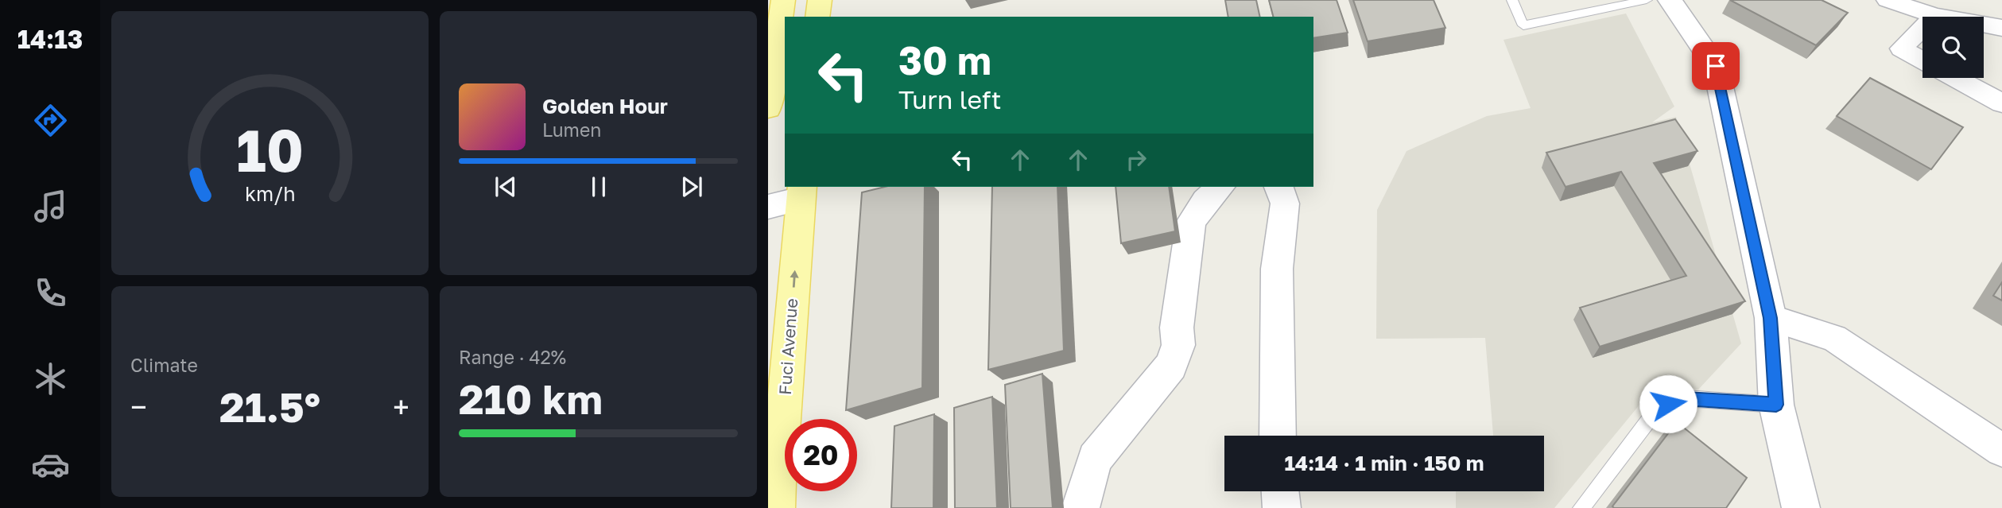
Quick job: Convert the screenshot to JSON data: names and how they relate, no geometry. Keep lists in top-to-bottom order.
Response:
{
  "streets": {
    "main road": ["Fuci Avenue"]
  },
  "one_way": ["Fuci Avenue"],
  "page": {
    "tabs": "14:13",
    "turn": ["30 m", "Turn left"],
    "song": ["Golden Hour", "Lumen"],
    "tile": [
      "Climate",
      ["Range · 42%", "210 km"]
    ],
    "heat": ["−", "21.5°", "+"],
    "limit": "20",
    "trip": "14:14 · 1 min · 150 m",
    "gauge": ["10", "km/h"]
  }
}
